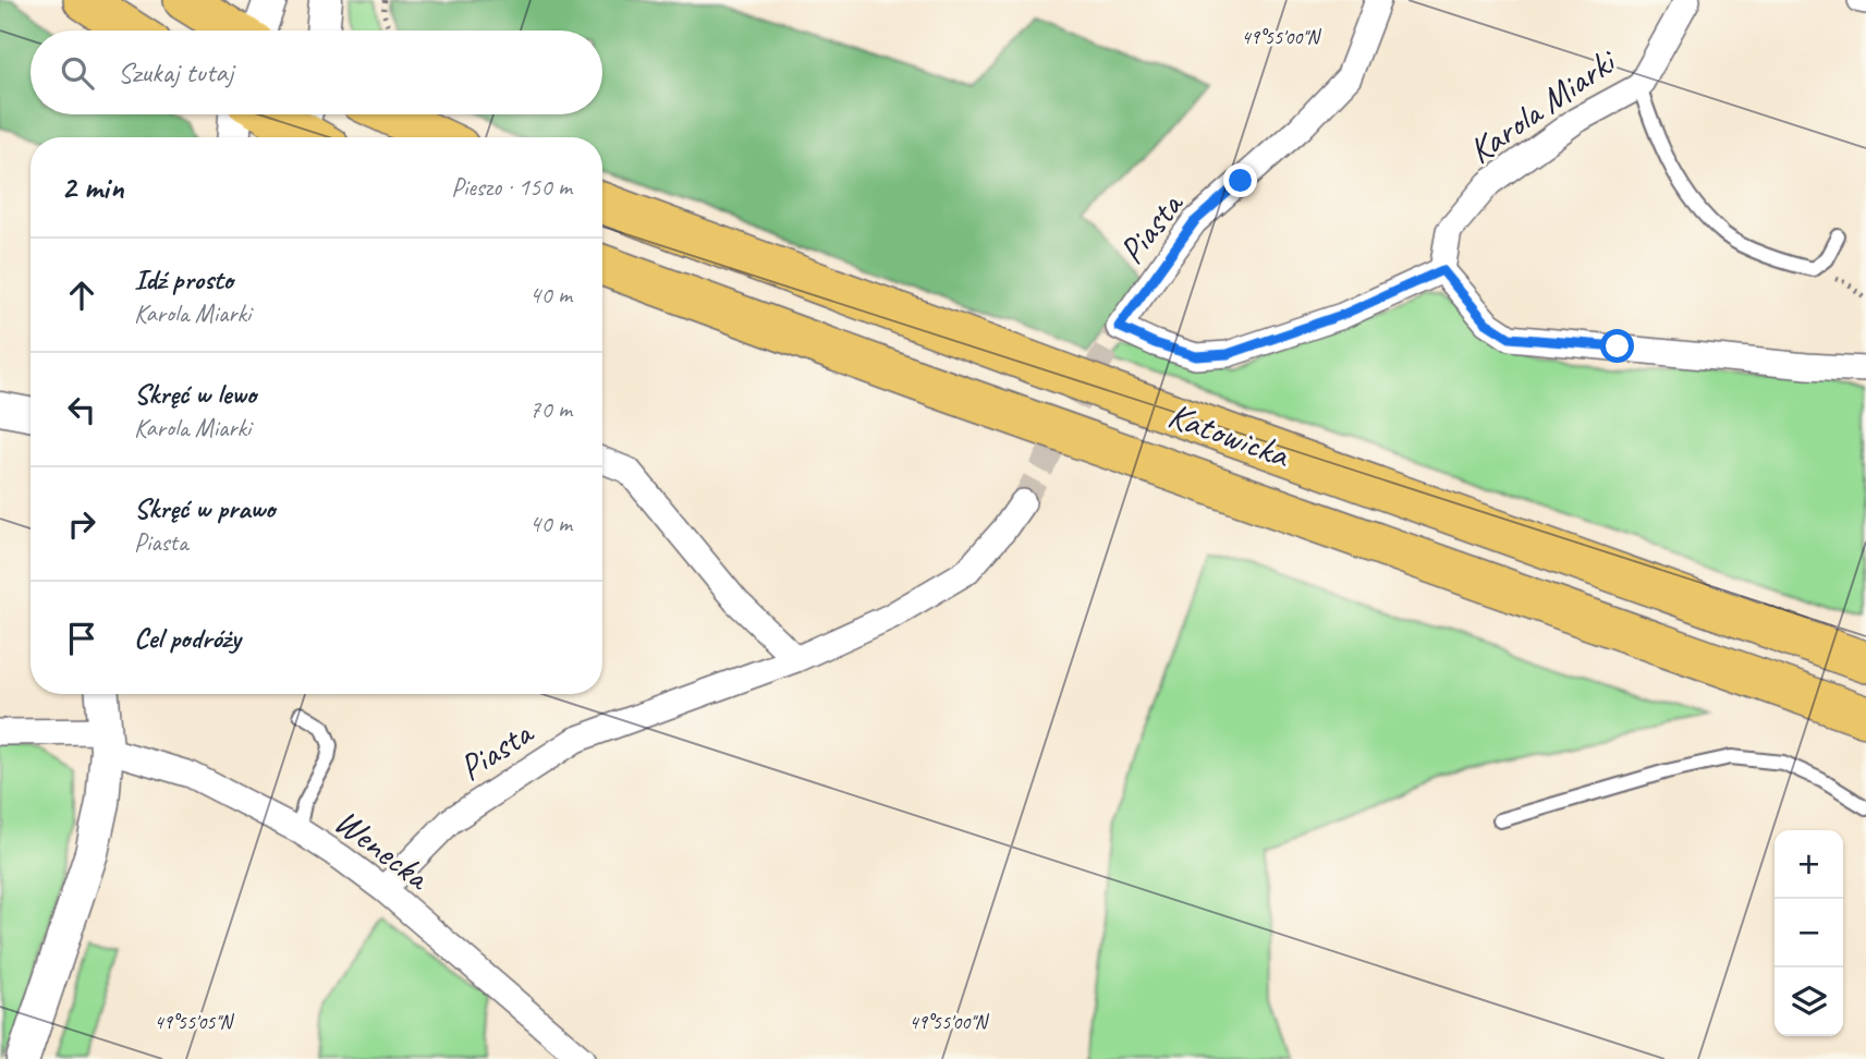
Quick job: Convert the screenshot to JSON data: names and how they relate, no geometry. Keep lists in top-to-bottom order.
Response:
{
  "streets": {
    "main road": ["Katowicka"],
    "street": ["Karola Miarki", "Piasta", "Wenecka"]
  },
  "crossings": [
    ["Karola Miarki", "Piasta"],
    ["Piasta", "Wenecka"]
  ],
  "page": {
    "search": "Szukaj tutaj",
    "heading": ["2 min", "Pieszo · 150 m"],
    "list": [
      ["Idź prosto", "Karola Miarki", "40 m"],
      ["Skręć w lewo", "Karola Miarki", "70 m"],
      ["Skręć w prawo", "Piasta", "40 m"],
      "Cel podróży"
    ],
    "map_buttons": ["+", "−"]
  },
  "coordinates": ["49°55'00\"N", "49°55'05\"N"]
}
